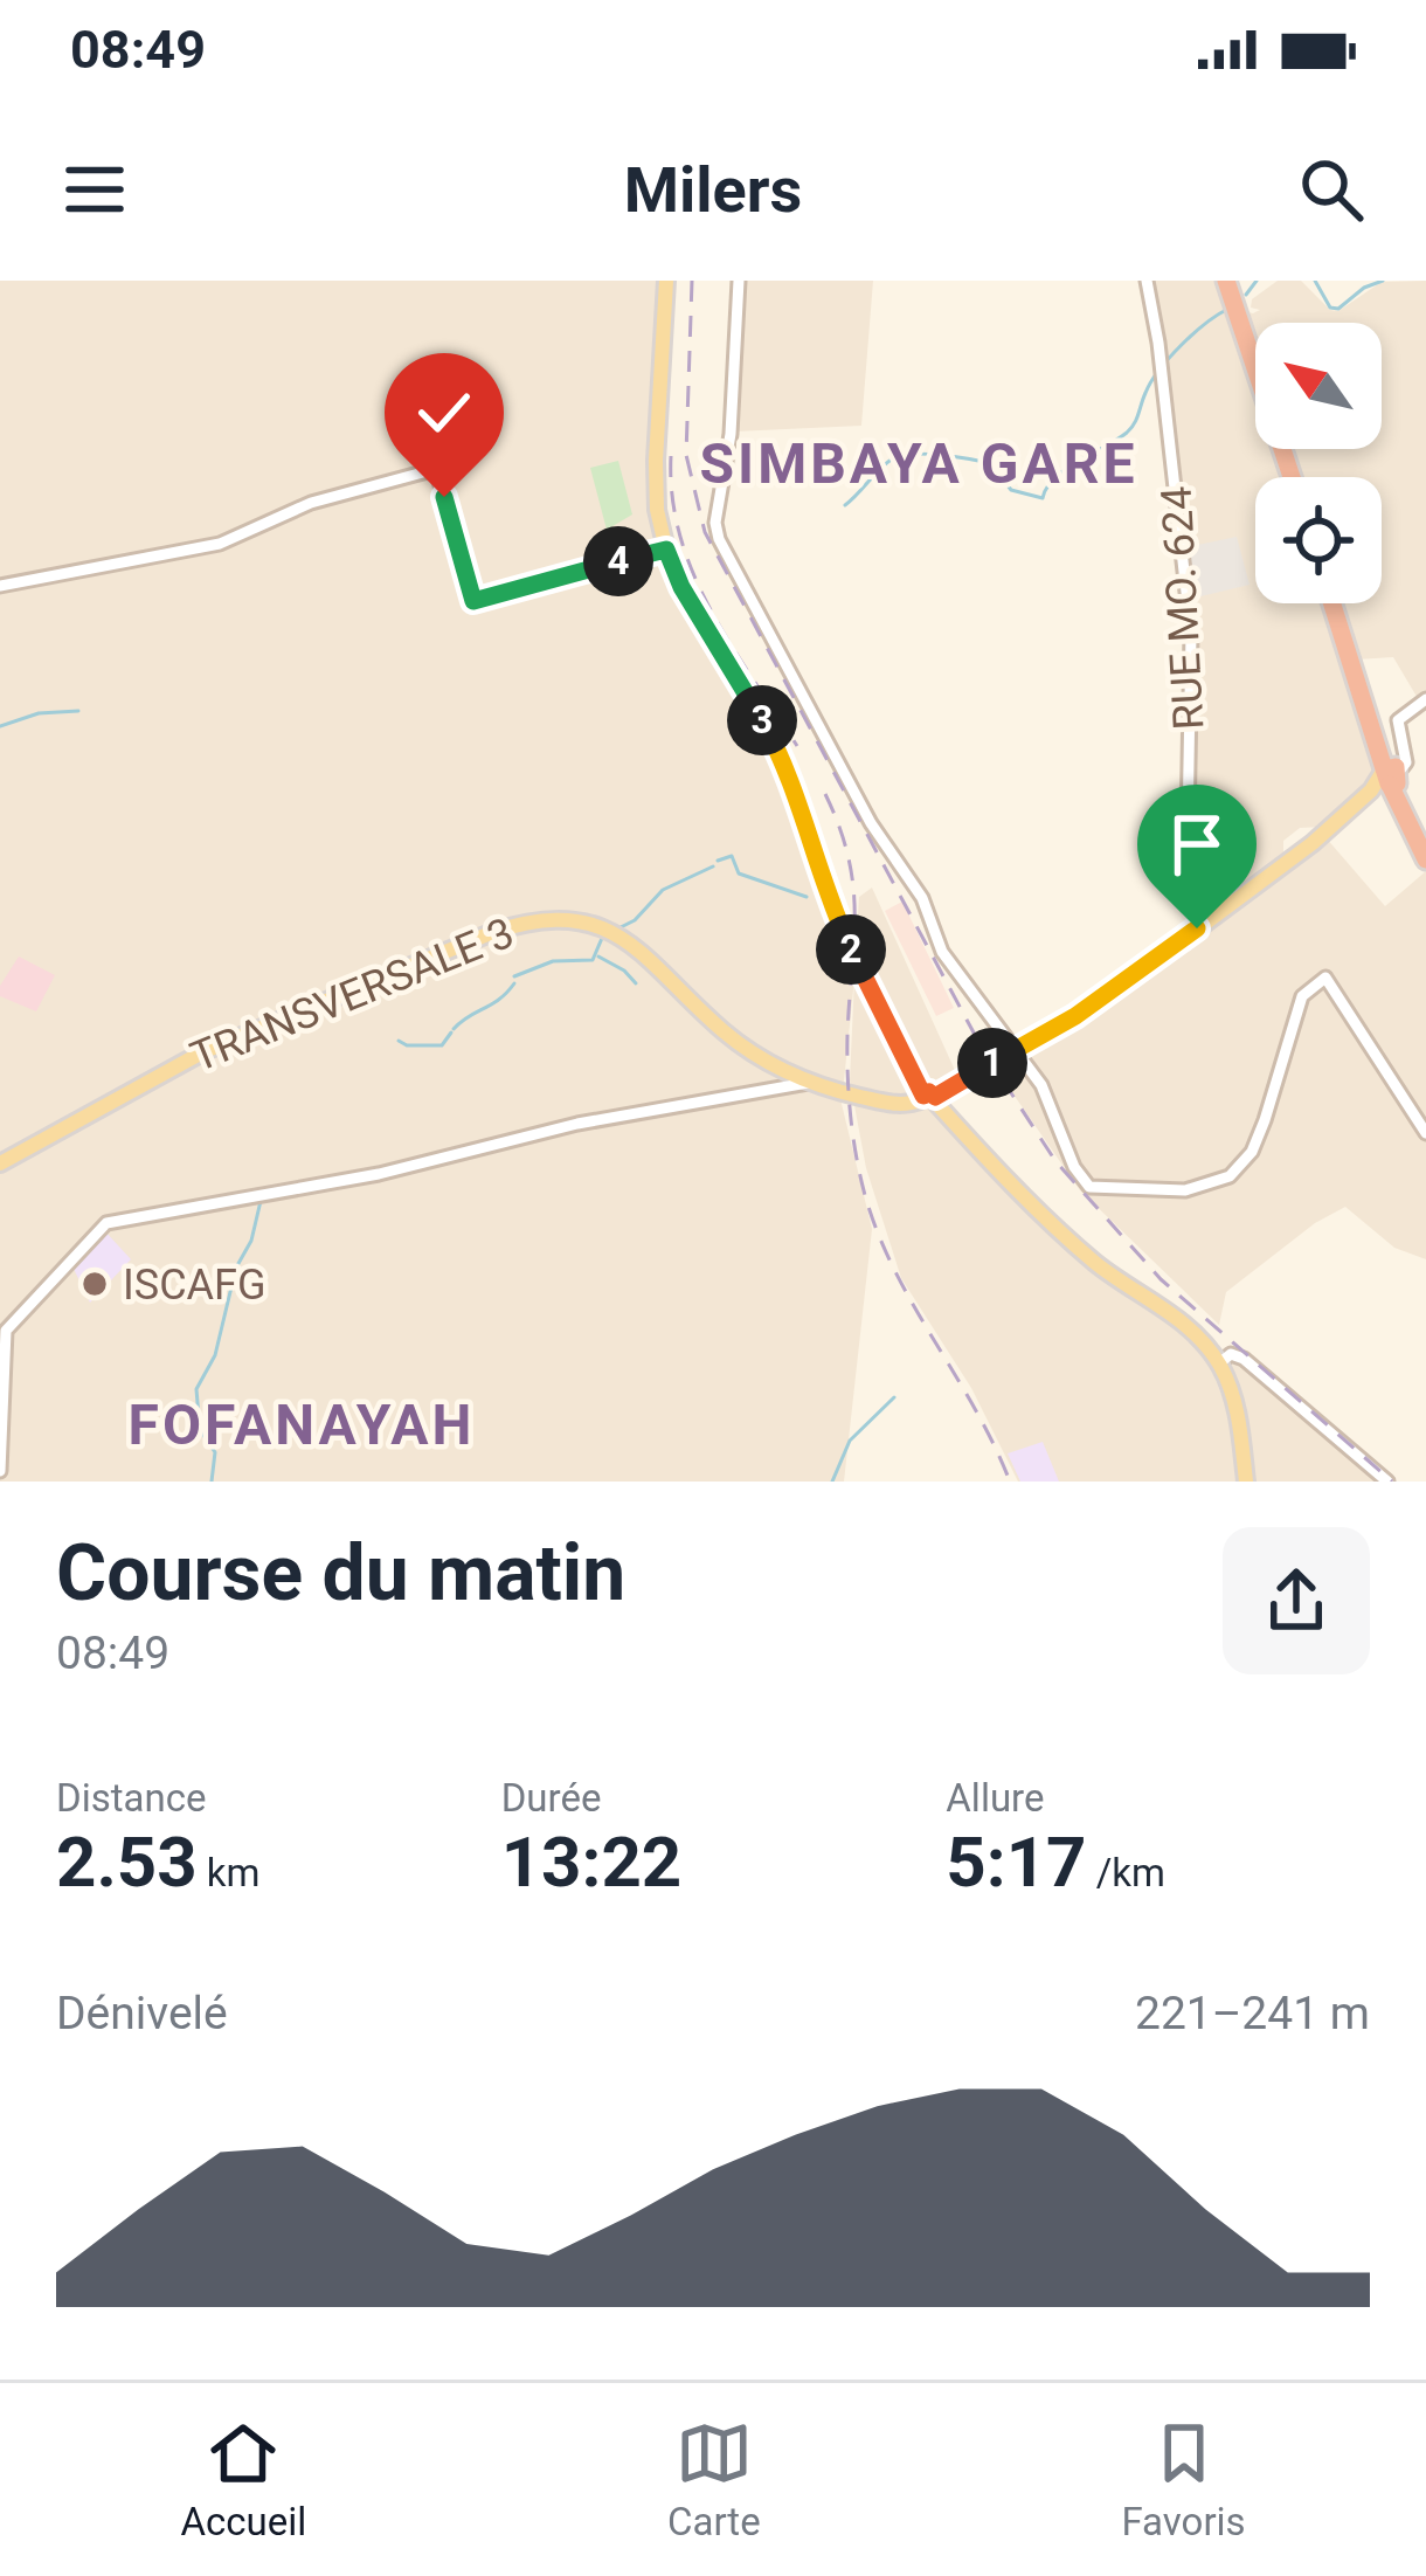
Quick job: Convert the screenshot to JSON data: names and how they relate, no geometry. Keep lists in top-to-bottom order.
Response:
{
  "streets": {
    "main road": ["TRANSVERSALE 3"],
    "street": ["RUE MO. 624"]
  },
  "districts": ["SIMBAYA GARE", "FOFANAYAH"],
  "places": ["ISCAFG"],
  "north": "top left",
  "page": {
    "status": "08:49",
    "header": "Milers",
    "pins": [
      "4",
      "3",
      "2",
      "1"
    ],
    "heading": ["Course du matin", "08:49"],
    "stats": [
      ["Distance", "2.53 km"],
      ["Durée", "13:22"],
      ["Allure", "5:17 /km"]
    ],
    "chart": ["Dénivelé", "221–241 m"],
    "tabs": ["Accueil", "Carte", "Favoris"]
  }
}
